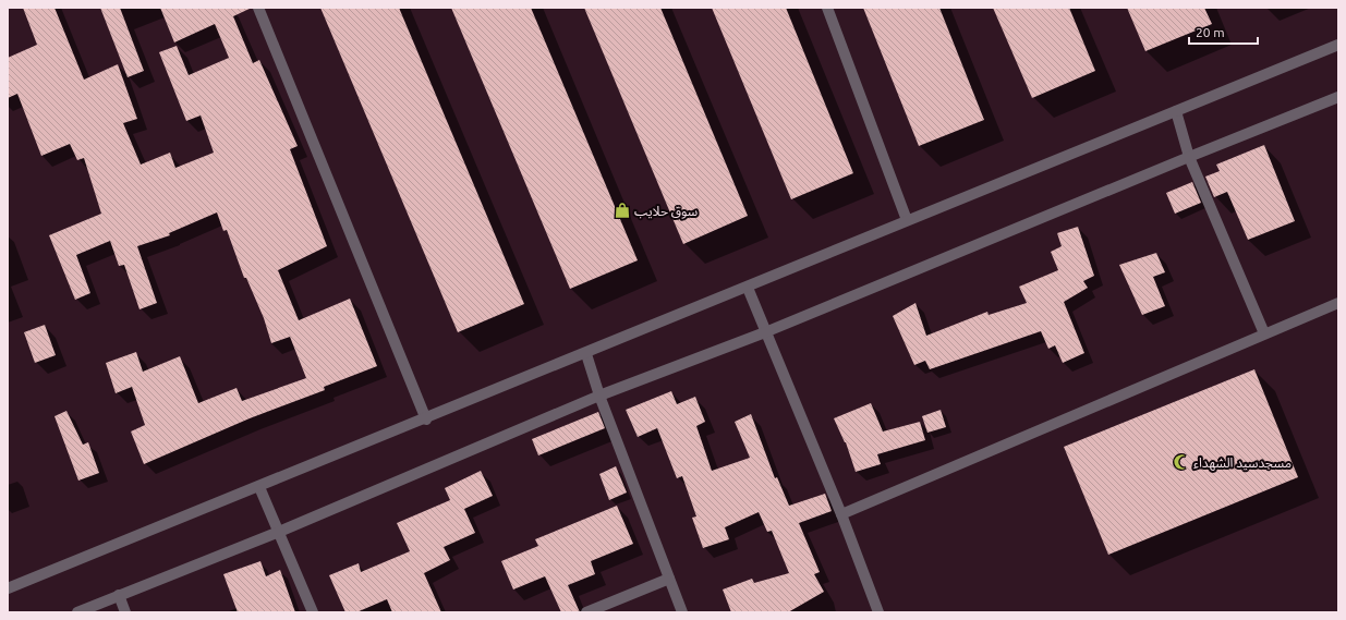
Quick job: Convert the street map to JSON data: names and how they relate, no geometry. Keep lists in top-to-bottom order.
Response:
{
  "places": {
    "shop": ["سوق حلايب"],
    "mosque": ["مسجدسيد الشهداء"]
  },
  "scale_bar": "20 m"
}
